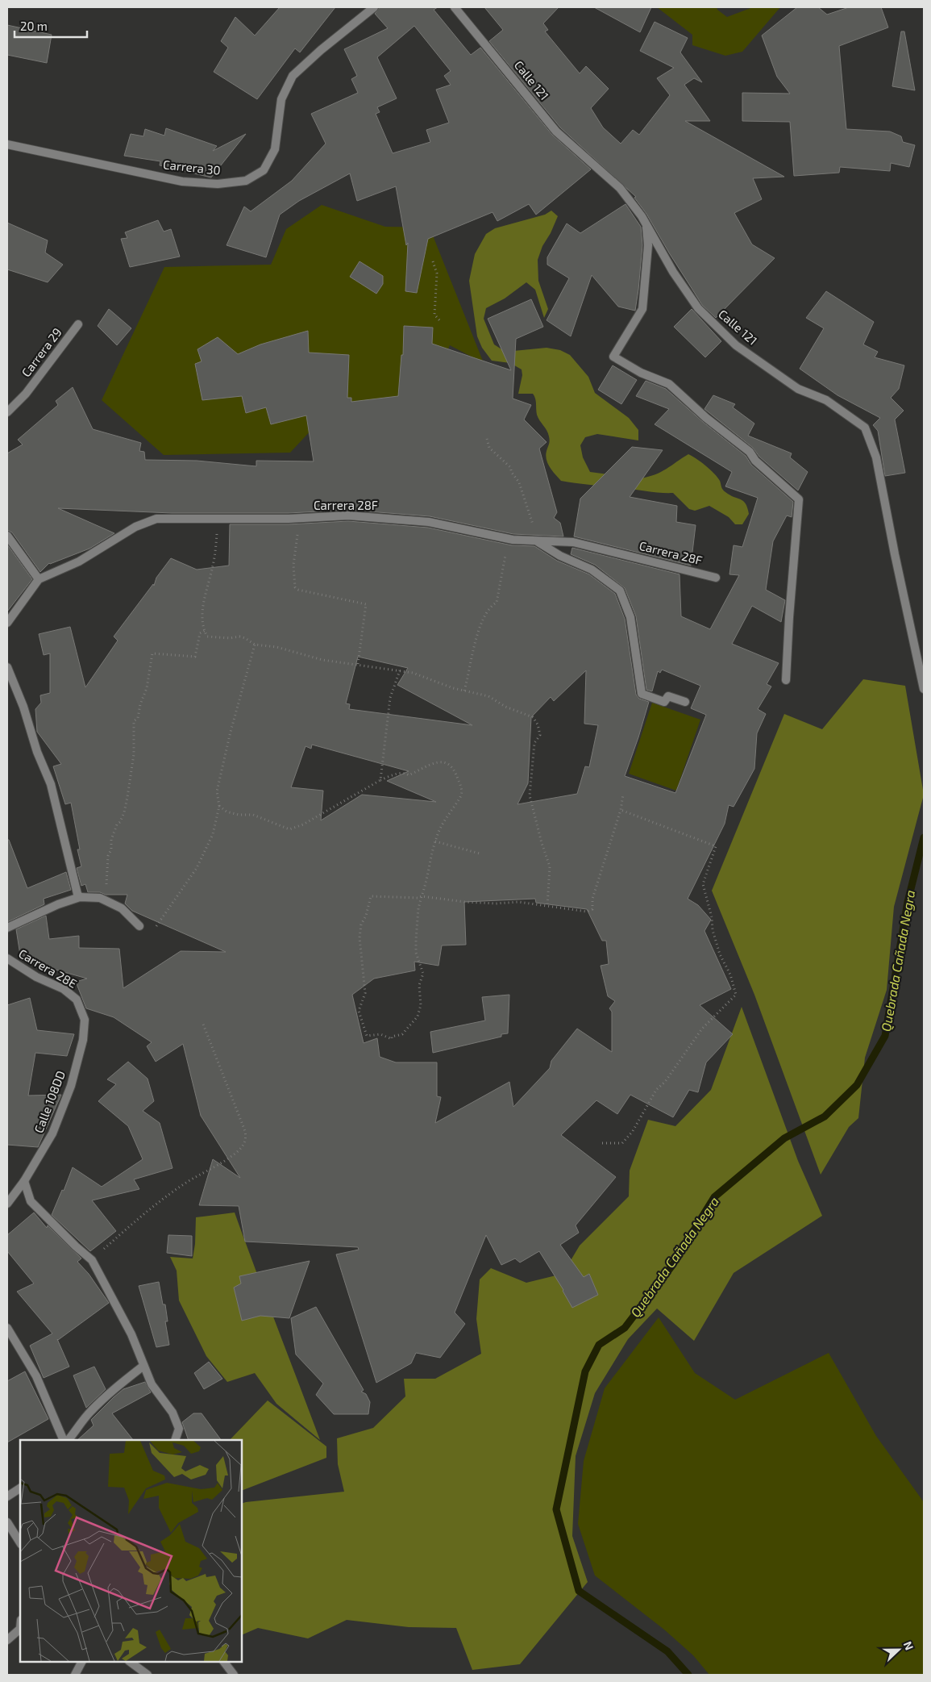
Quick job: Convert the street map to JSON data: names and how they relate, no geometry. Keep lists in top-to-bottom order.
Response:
{
  "streets": {
    "street": [
      "Calle 121",
      "Carrera 30",
      "Carrera 29",
      "Carrera 28F",
      "Carrera 28E",
      "Calle 108DD"
    ]
  },
  "crossings": [
    ["Carrera 28E", "Calle 108DD"]
  ],
  "water": ["Quebrada Cañada Negra"],
  "scale_bar": "20 m",
  "north": "right"
}
